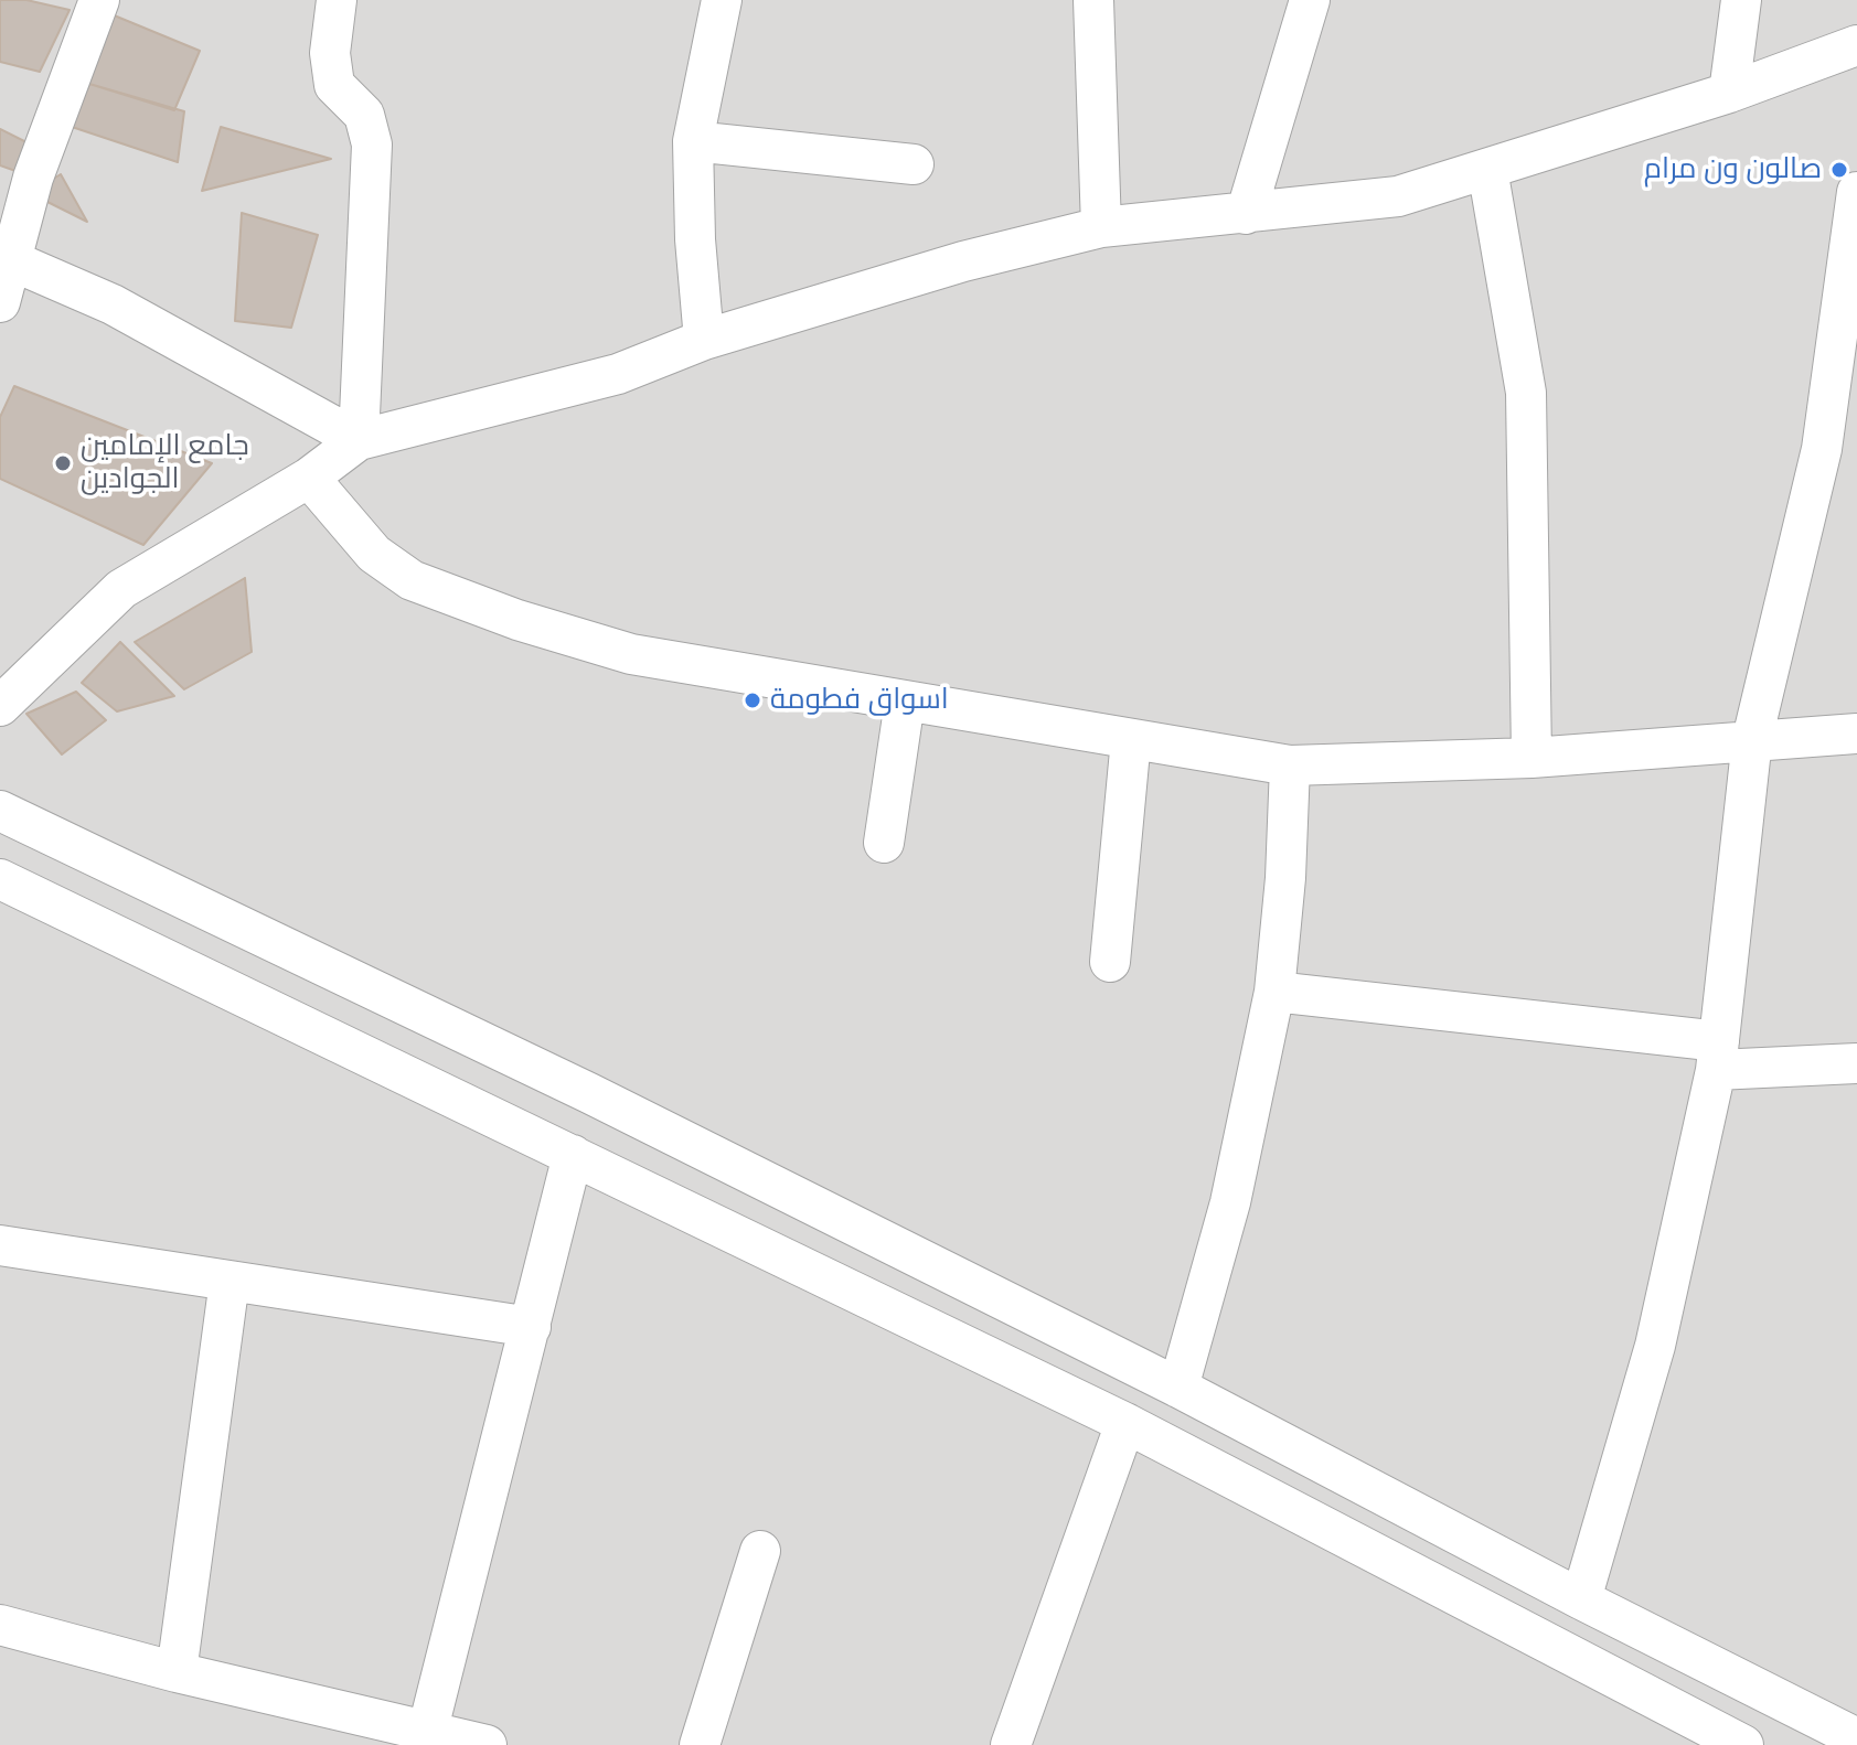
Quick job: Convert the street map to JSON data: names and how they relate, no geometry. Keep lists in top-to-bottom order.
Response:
{
  "places": ["صالون ون مرام", "جامع الإمامين الجوادين", "اسواق فطومة"]
}
